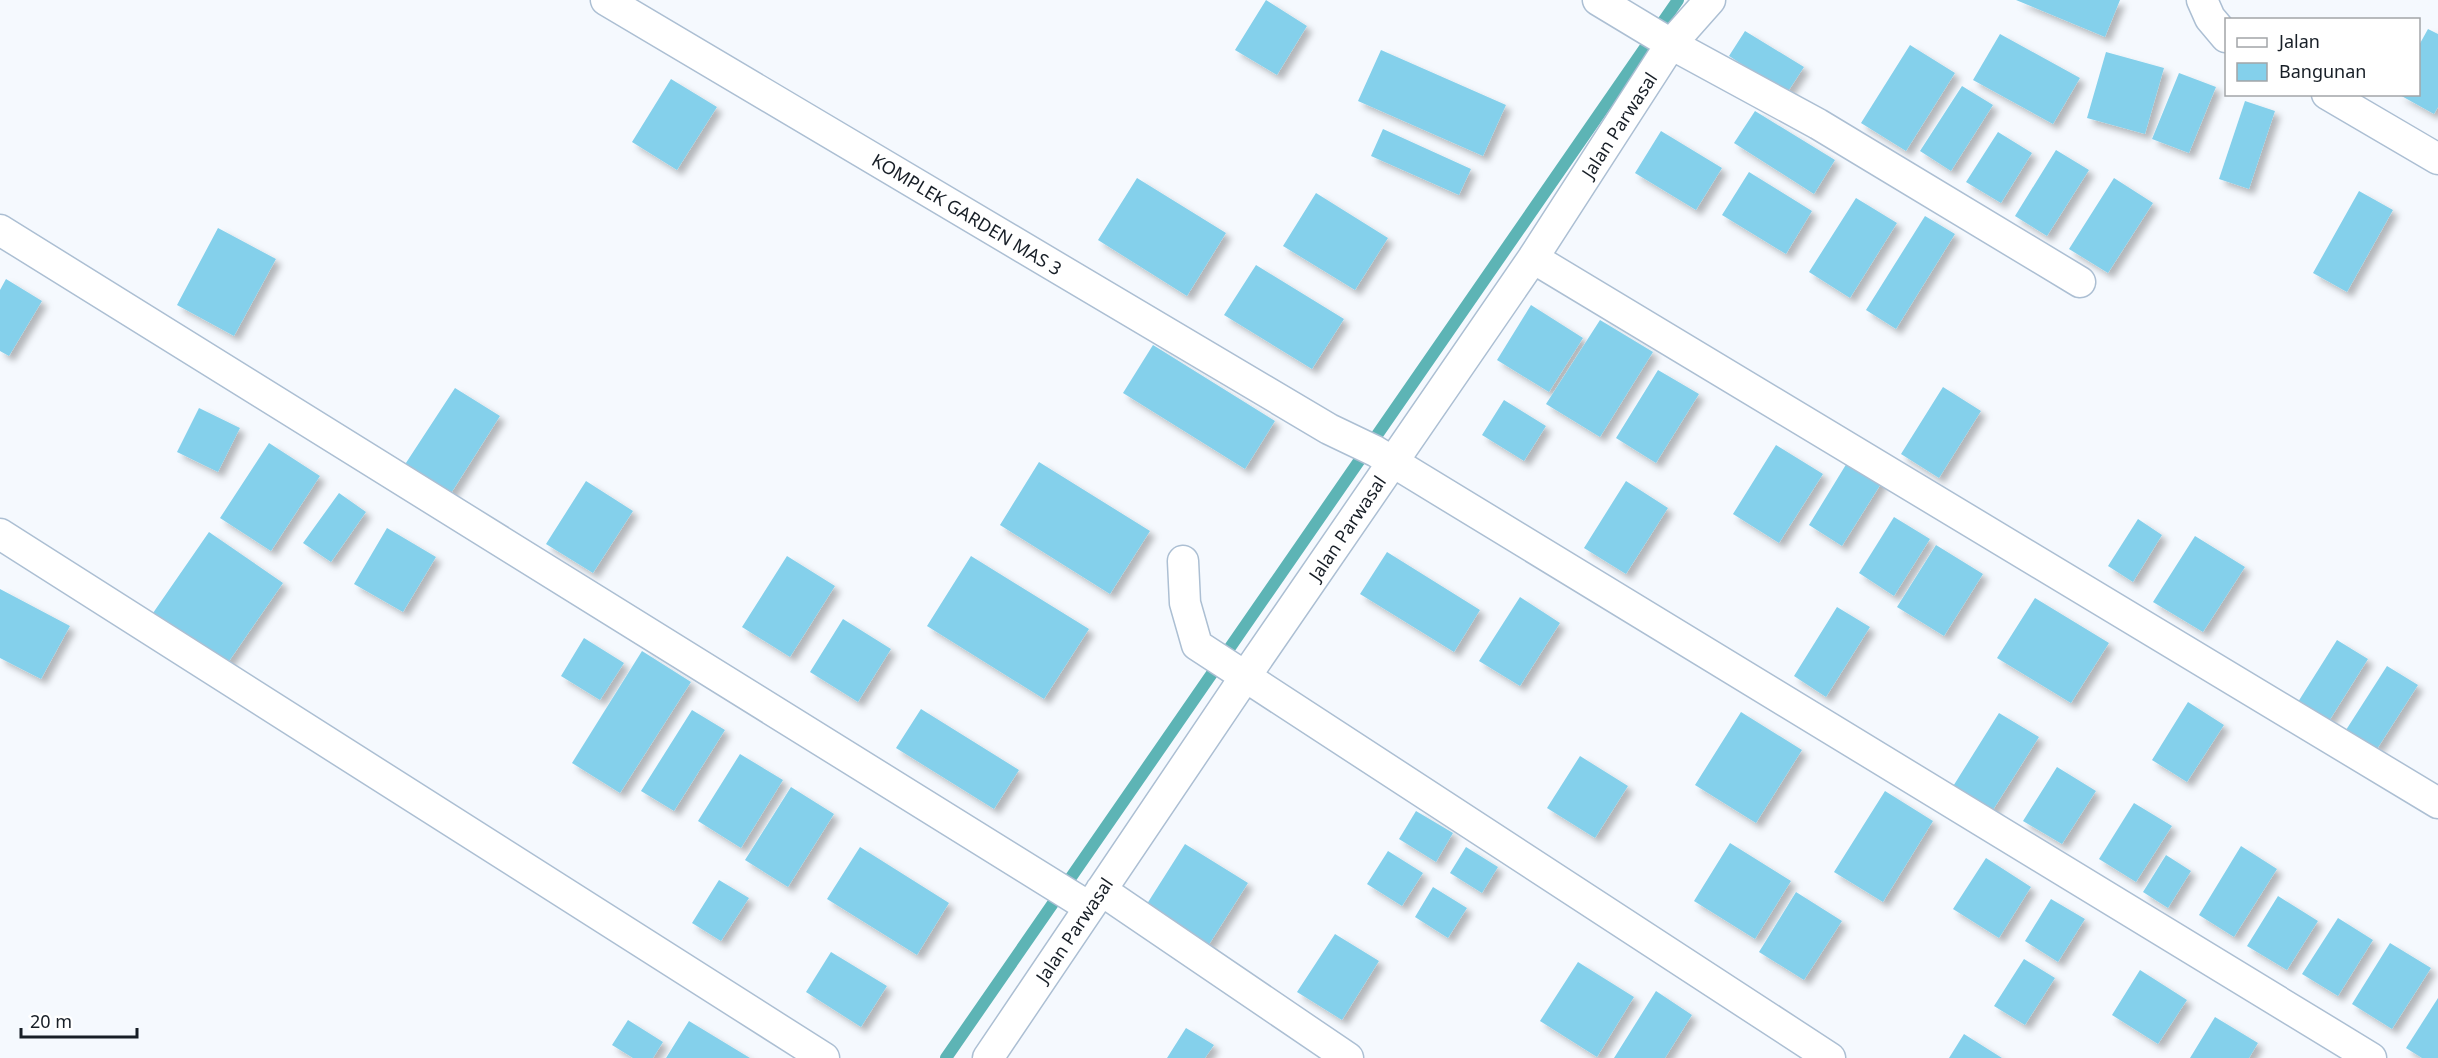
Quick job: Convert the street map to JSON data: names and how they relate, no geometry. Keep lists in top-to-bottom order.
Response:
{
  "streets": {
    "street": ["Jalan Parwasal", "KOMPLEK GARDEN MAS 3"]
  },
  "crossings": [
    ["Jalan Parwasal", "KOMPLEK GARDEN MAS 3"]
  ],
  "legend": ["Jalan", "Bangunan"],
  "scale_bar": "20 m"
}
